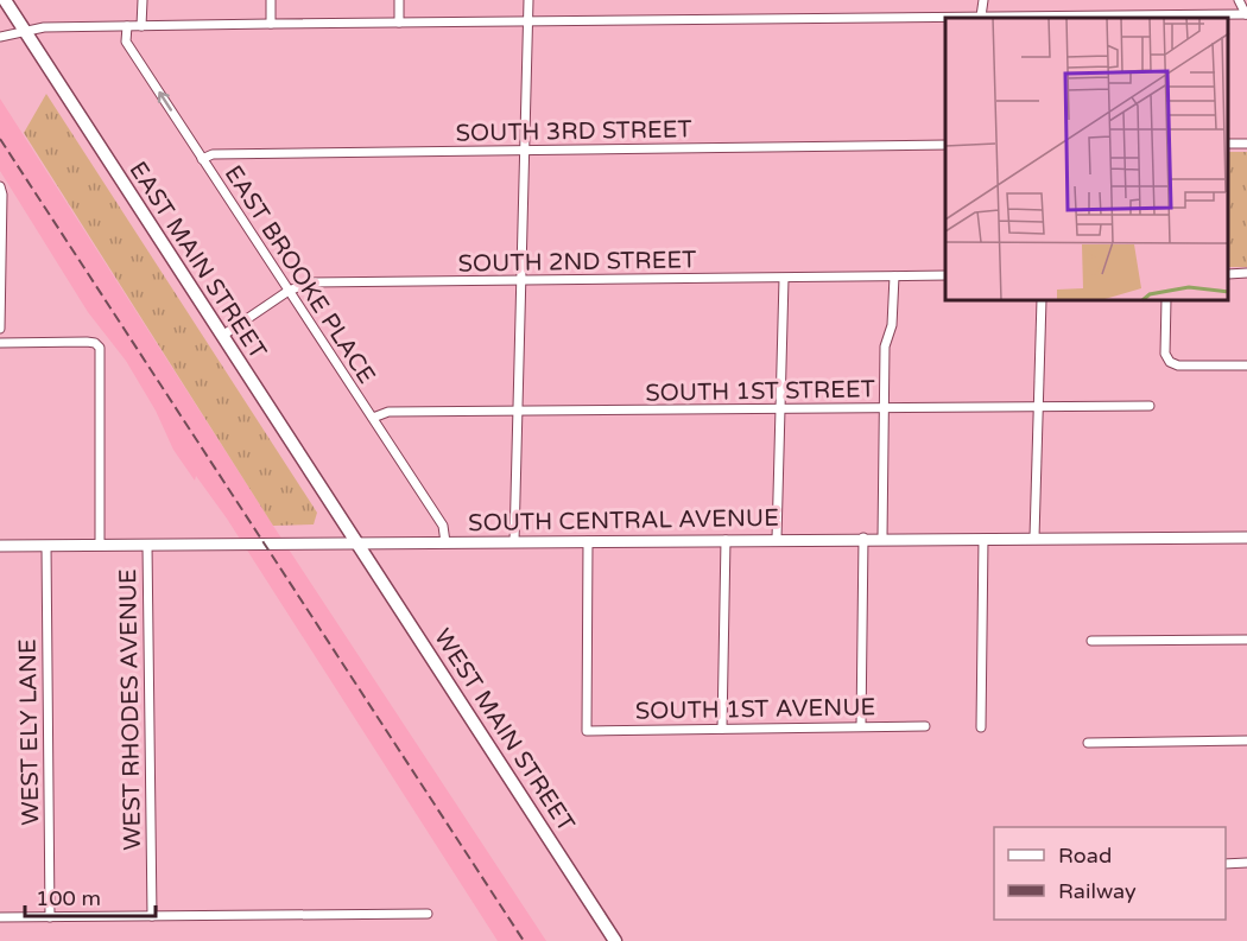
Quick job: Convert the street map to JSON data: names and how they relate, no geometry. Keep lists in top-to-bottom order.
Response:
{
  "streets": {
    "main road": ["EAST MAIN STREET", "WEST MAIN STREET"],
    "street": [
      "SOUTH 3RD STREET",
      "SOUTH 2ND STREET",
      "EAST BROOKE PLACE",
      "SOUTH 1ST STREET",
      "SOUTH CENTRAL AVENUE",
      "SOUTH 1ST AVENUE",
      "WEST RHODES AVENUE",
      "WEST ELY LANE"
    ]
  },
  "crossings": [
    ["SOUTH 3RD STREET", "EAST BROOKE PLACE"],
    ["EAST MAIN STREET", "SOUTH 2ND STREET"],
    ["EAST MAIN STREET", "SOUTH CENTRAL AVENUE"],
    ["EAST MAIN STREET", "WEST MAIN STREET"],
    ["SOUTH 2ND STREET", "EAST BROOKE PLACE"],
    ["EAST BROOKE PLACE", "SOUTH 1ST STREET"],
    ["EAST BROOKE PLACE", "SOUTH CENTRAL AVENUE"],
    ["SOUTH CENTRAL AVENUE", "SOUTH 1ST AVENUE"],
    ["SOUTH CENTRAL AVENUE", "WEST RHODES AVENUE"],
    ["SOUTH CENTRAL AVENUE", "WEST MAIN STREET"],
    ["SOUTH CENTRAL AVENUE", "WEST ELY LANE"]
  ],
  "legend": ["Road", "Railway"],
  "scale_bar": "100 m"
}
